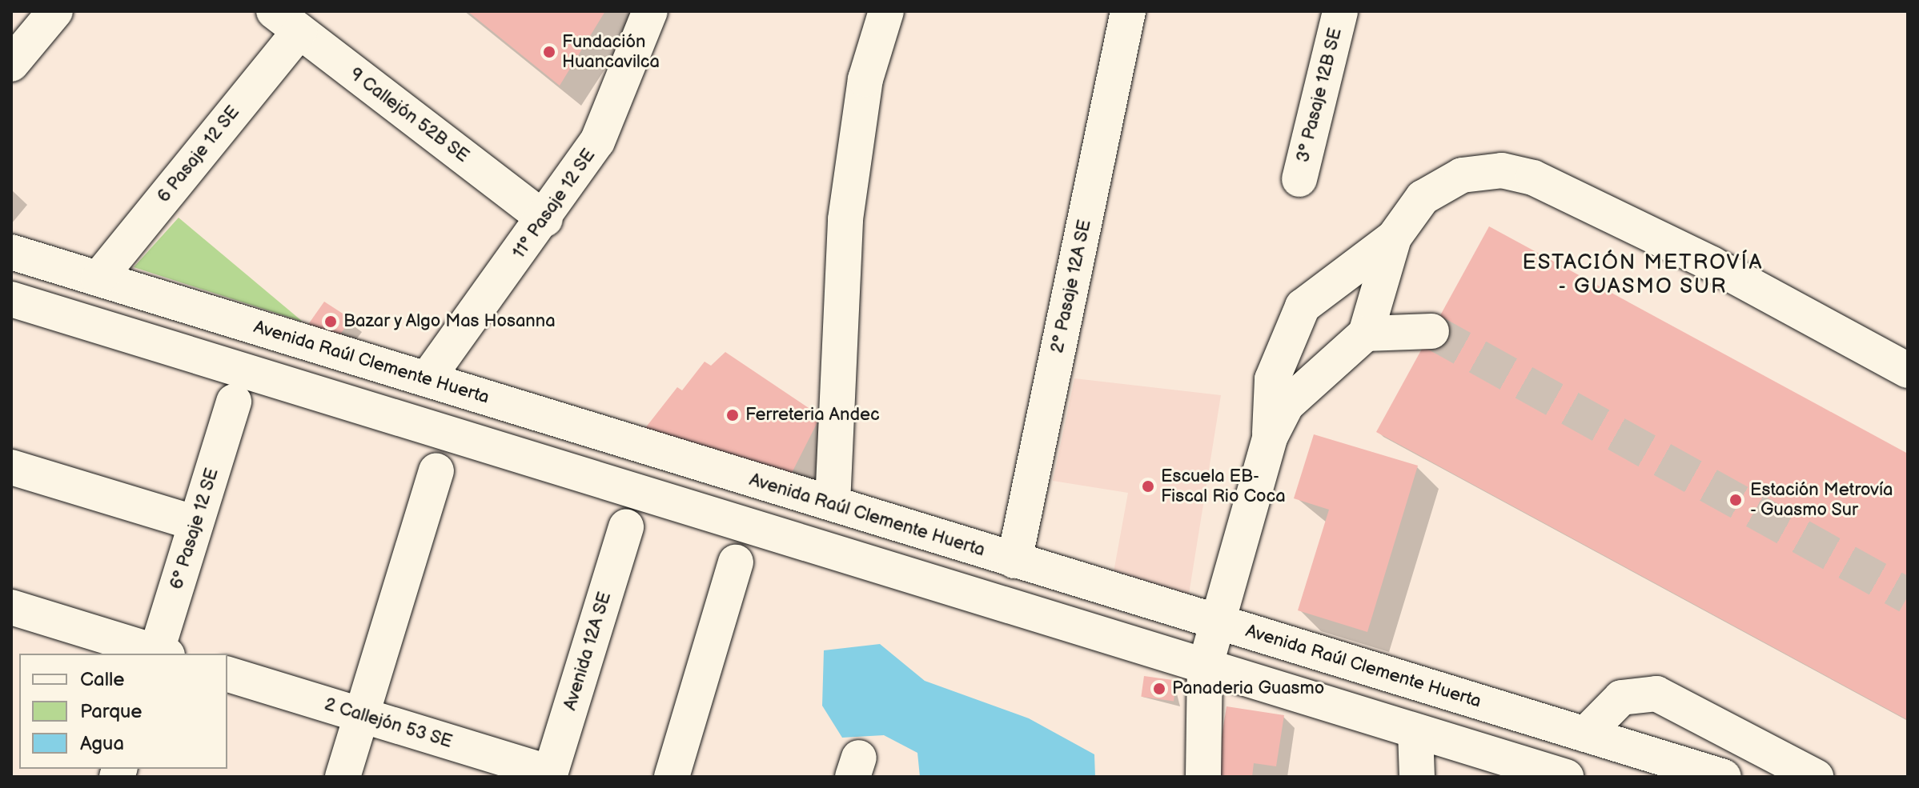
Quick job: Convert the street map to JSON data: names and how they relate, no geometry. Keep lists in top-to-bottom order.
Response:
{
  "streets": {
    "street": [
      "3° Pasaje 12B SE",
      "9 Callejón 52B SE",
      "6 Pasaje 12 SE",
      "11° Pasaje 12 SE",
      "2° Pasaje 12A SE",
      "Avenida Raúl Clemente Huerta",
      "6° Pasaje 12 SE",
      "Avenida 12A SE",
      "2 Callejón 53 SE"
    ]
  },
  "crossings": [
    ["9 Callejón 52B SE", "6 Pasaje 12 SE"],
    ["9 Callejón 52B SE", "11° Pasaje 12 SE"],
    ["6 Pasaje 12 SE", "Avenida Raúl Clemente Huerta"],
    ["11° Pasaje 12 SE", "Avenida Raúl Clemente Huerta"],
    ["2° Pasaje 12A SE", "Avenida Raúl Clemente Huerta"],
    ["Avenida 12A SE", "2 Callejón 53 SE"]
  ],
  "districts": ["ESTACIÓN METROVÍA - GUASMO SUR"],
  "places": [
    "Fundación Huancavilca",
    "Bazar y Algo Mas Hosanna",
    "Ferreteria Andec",
    "Escuela EB- Fiscal Rio Coca",
    "Estación Metrovía - Guasmo Sur",
    "Panaderia Guasmo"
  ],
  "legend": ["Calle", "Parque", "Agua"]
}
